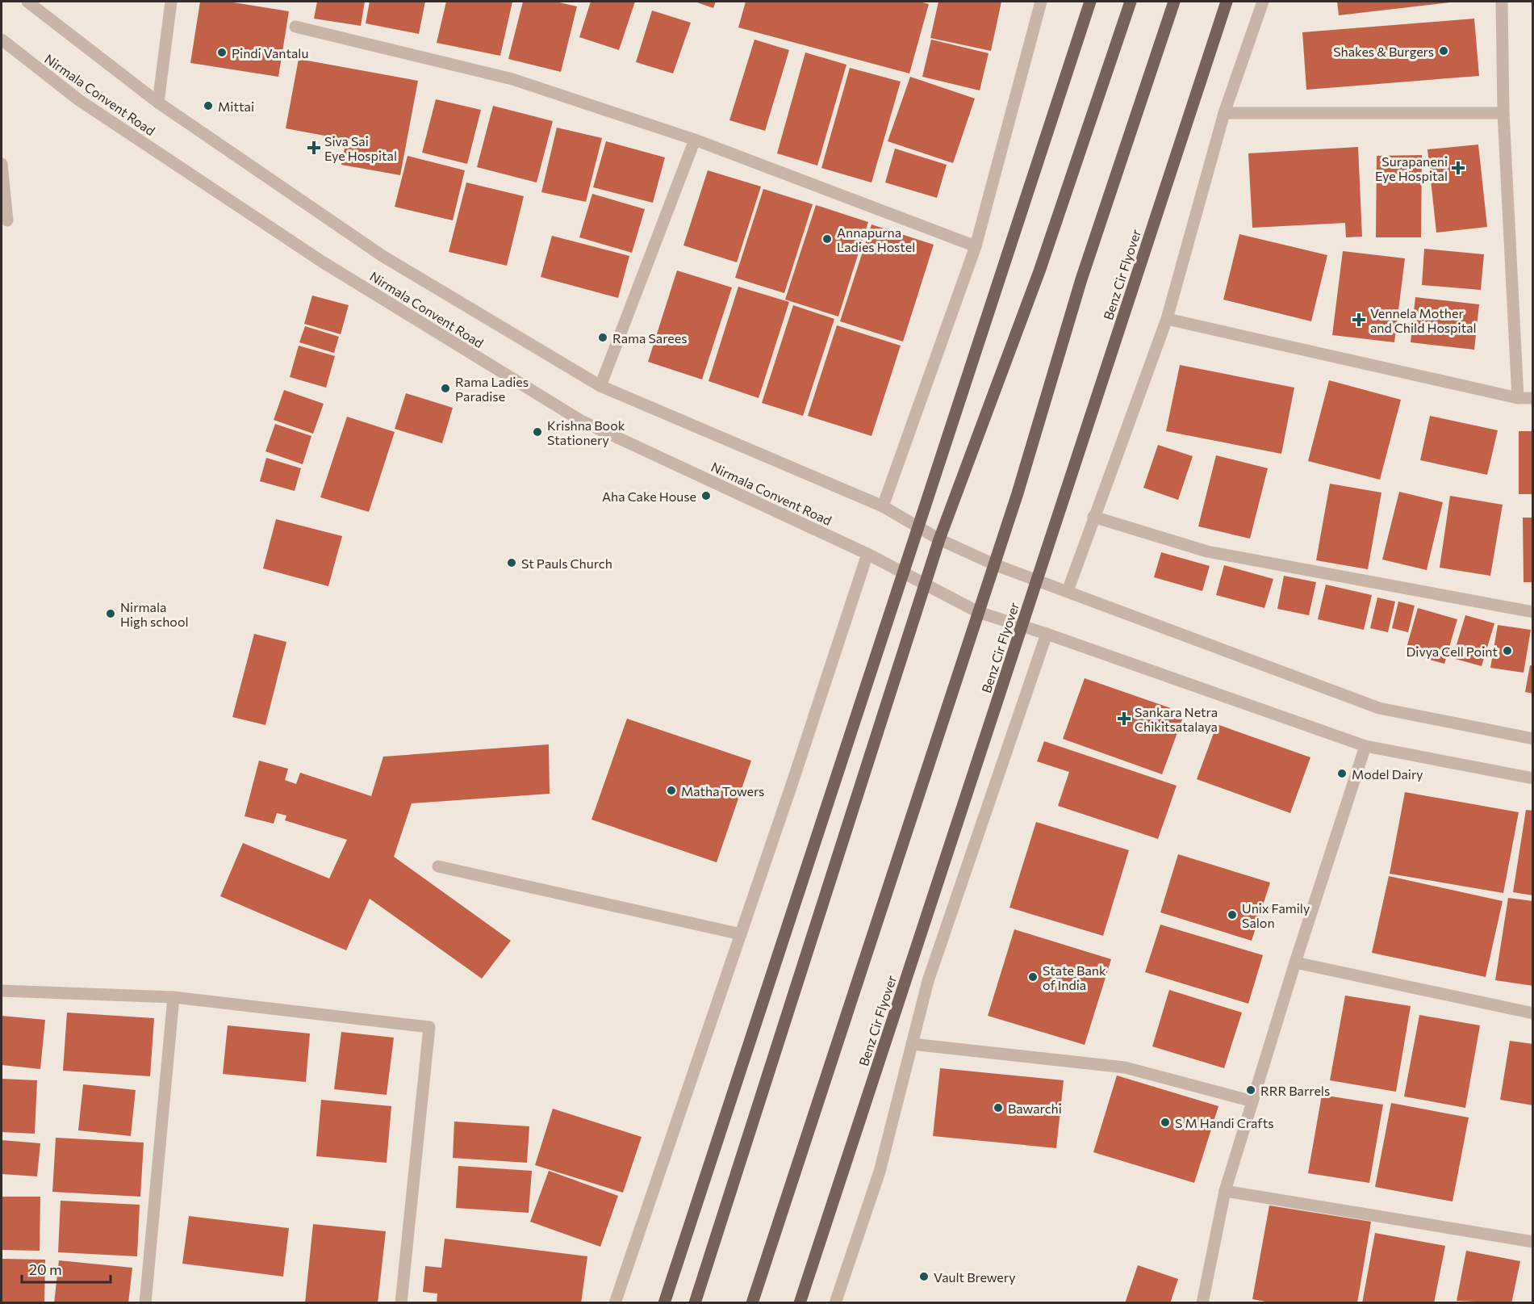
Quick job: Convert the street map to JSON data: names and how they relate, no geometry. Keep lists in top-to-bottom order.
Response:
{
  "streets": {
    "main road": ["Benz Cir Flyover"],
    "street": ["Nirmala Convent Road"]
  },
  "places": {
    "other": [
      "Shakes & Burgers",
      "Pindi Vantalu",
      "Mittai",
      "Annapurna Ladies Hostel",
      "Rama Sarees",
      "Rama Ladies Paradise",
      "Krishna Book Stationery",
      "Aha Cake House",
      "St Pauls Church",
      "Nirmala High school",
      "Divya Cell Point",
      "Model Dairy",
      "Matha Towers",
      "Unix Family Salon",
      "State Bank of India",
      "RRR Barrels",
      "Bawarchi",
      "S M Handi Crafts",
      "Vault Brewery"
    ],
    "health": [
      "Siva Sai Eye Hospital",
      "Surapaneni Eye Hospital",
      "Vennela Mother and Child Hospital",
      "Sankara Netra Chikitsatalaya"
    ]
  },
  "scale_bar": "20 m"
}
